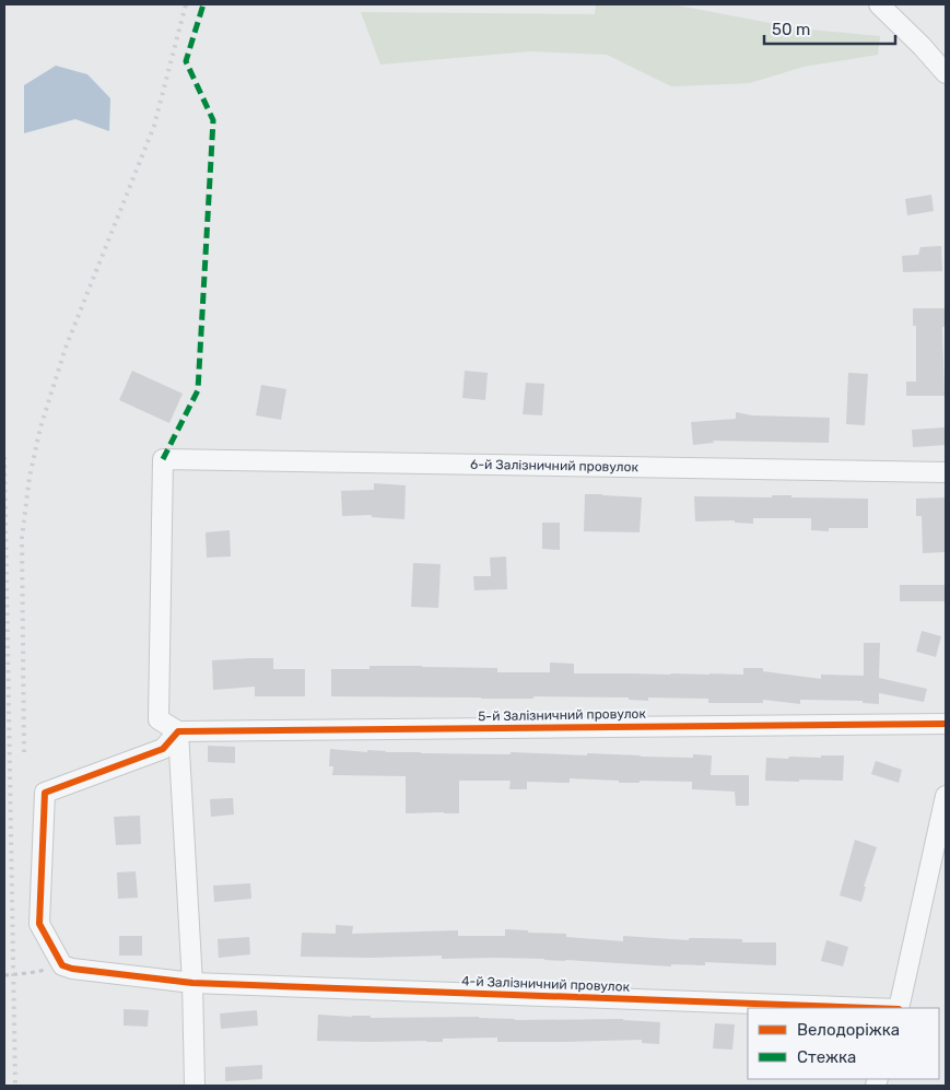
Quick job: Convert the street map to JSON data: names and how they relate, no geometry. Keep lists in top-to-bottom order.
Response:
{
  "streets": {
    "street": ["6-й Залізничний провулок", "5-й Залізничний провулок", "4-й Залізничний провулок"]
  },
  "crossings": [
    ["6-й Залізничний провулок", "5-й Залізничний провулок"]
  ],
  "legend": ["Велодоріжка", "Стежка"],
  "scale_bar": "50 m"
}
